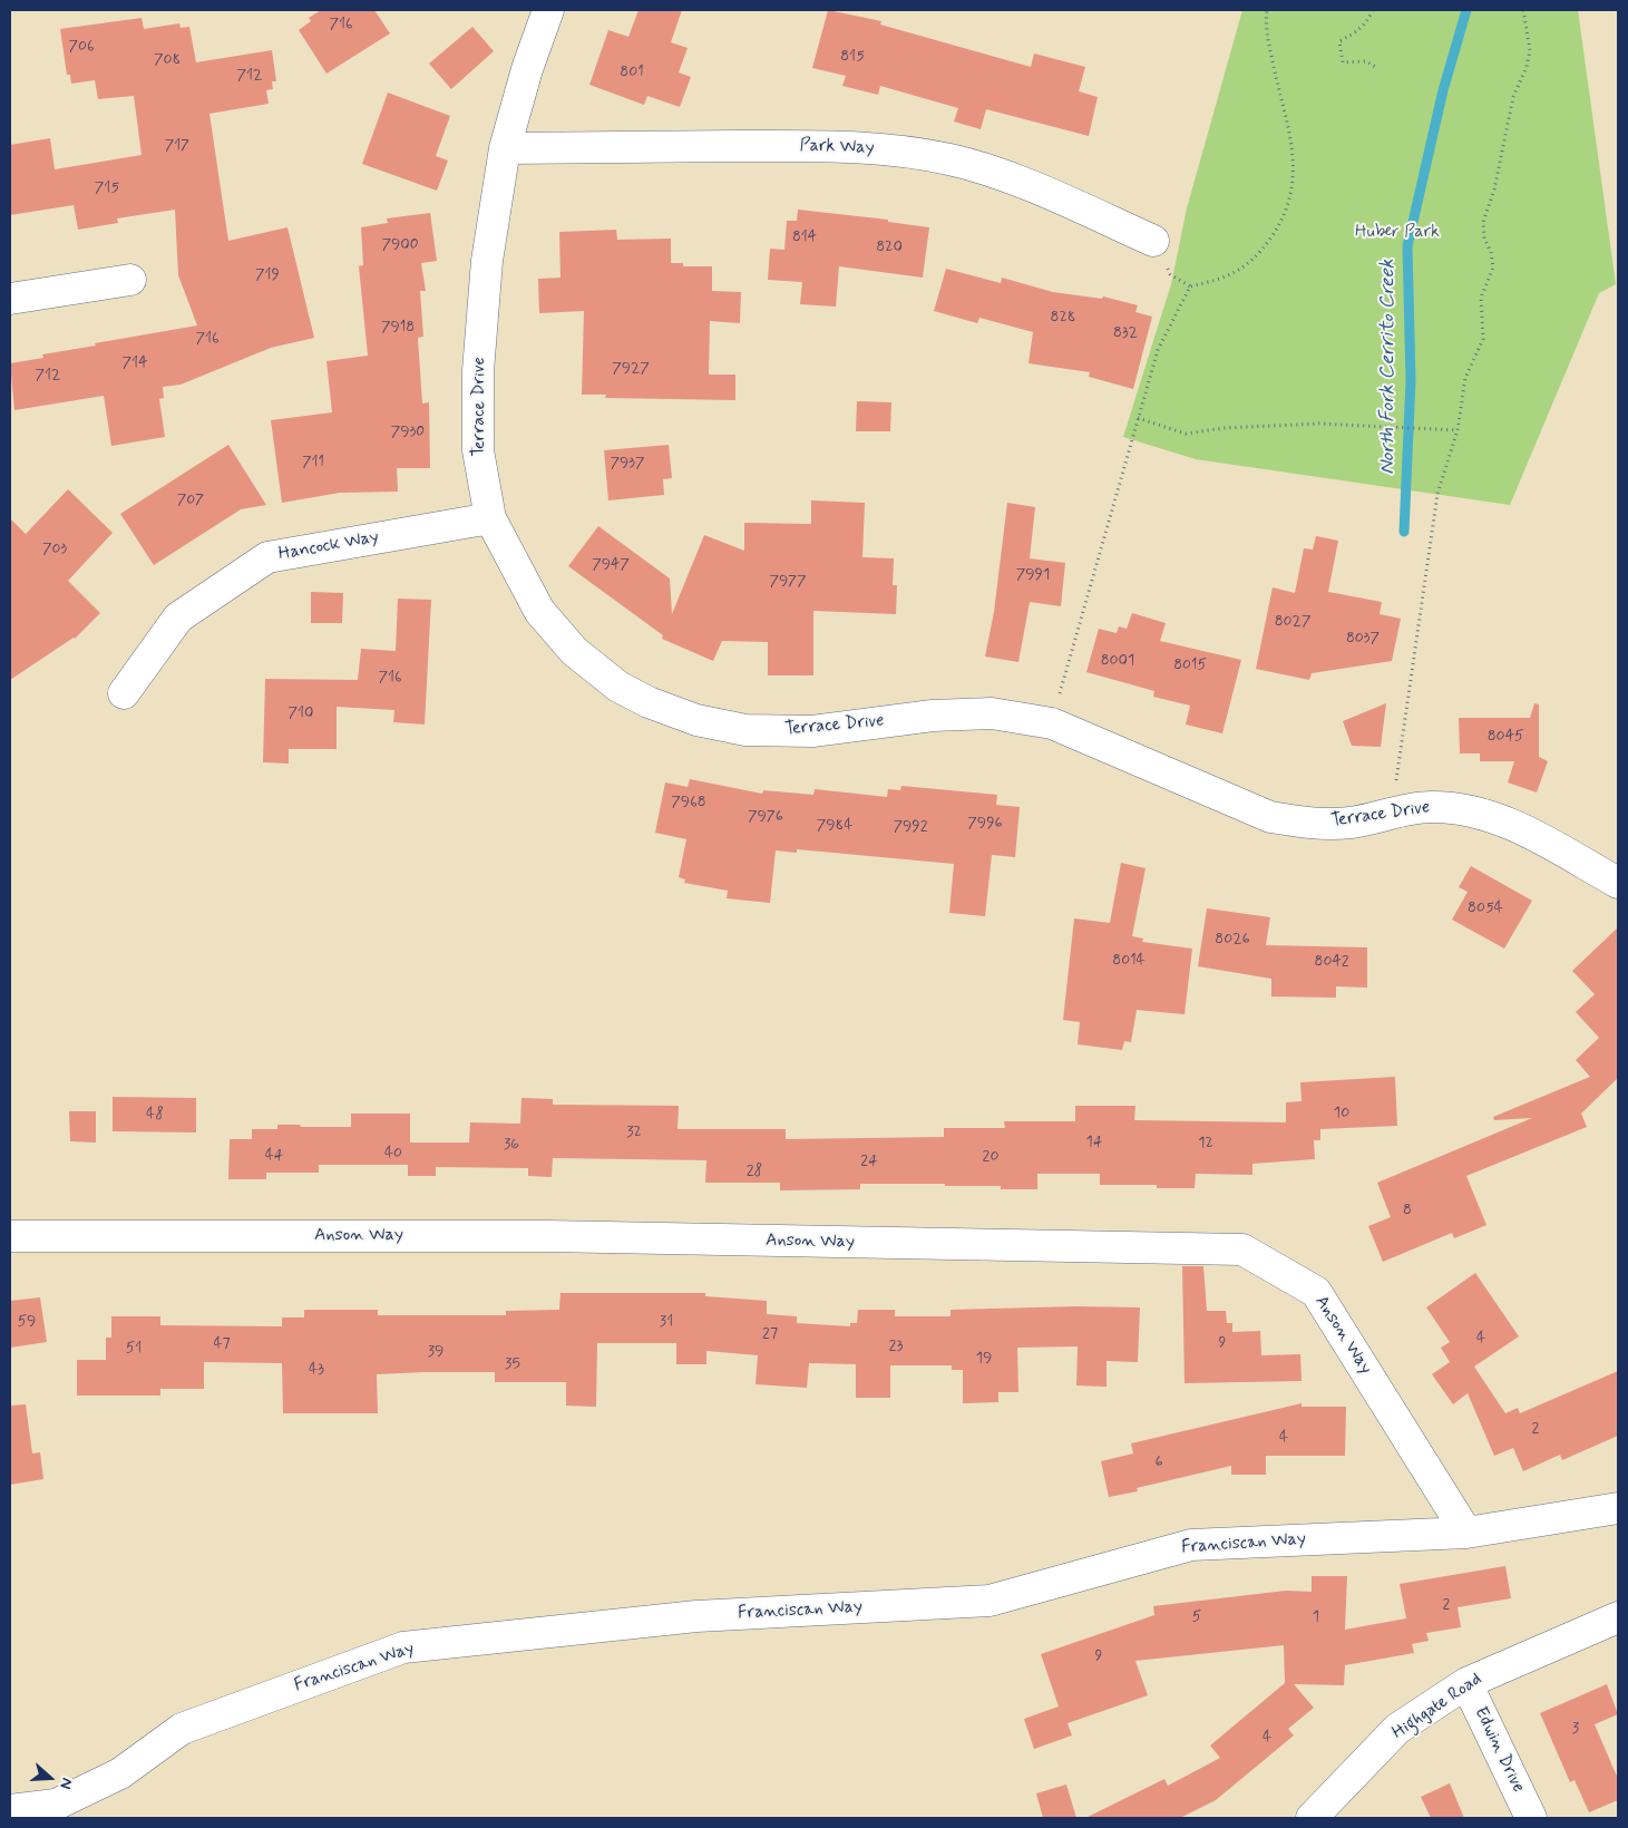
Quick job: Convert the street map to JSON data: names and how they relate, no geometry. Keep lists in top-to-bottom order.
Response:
{
  "streets": {
    "street": [
      "Park Way",
      "Terrace Drive",
      "Hancock Way",
      "Anson Way",
      "Franciscan Way",
      "Highgate Road",
      "Edwin Drive"
    ]
  },
  "crossings": [
    ["Park Way", "Terrace Drive"],
    ["Terrace Drive", "Hancock Way"],
    ["Anson Way", "Franciscan Way"],
    ["Highgate Road", "Edwin Drive"]
  ],
  "water": ["North Fork Cerrito Creek"],
  "parks": ["Huber Park"],
  "house_numbers": [
    "716",
    "706",
    "815",
    "708",
    "801",
    "712",
    "717",
    "715",
    "814",
    "7900",
    "820",
    "719",
    "828",
    "7918",
    "832",
    "716",
    "714",
    "7927",
    "712",
    "7930",
    "711",
    "7937",
    "707",
    "703",
    "7947",
    "7991",
    "7977",
    "8027",
    "8037",
    "8001",
    "8015",
    "716",
    "710",
    "8045",
    "7968",
    "7976",
    "7996",
    "7984",
    "7992",
    "8054",
    "8026",
    "8014",
    "8042",
    "10",
    "48",
    "32",
    "14",
    "12",
    "36",
    "40",
    "44",
    "20",
    "24",
    "28",
    "8",
    "59",
    "31",
    "27",
    "4",
    "9",
    "47",
    "23",
    "51",
    "39",
    "19",
    "35",
    "43",
    "2",
    "4",
    "6",
    "2",
    "5",
    "1",
    "9",
    "3",
    "4"
  ],
  "north": "right"
}
